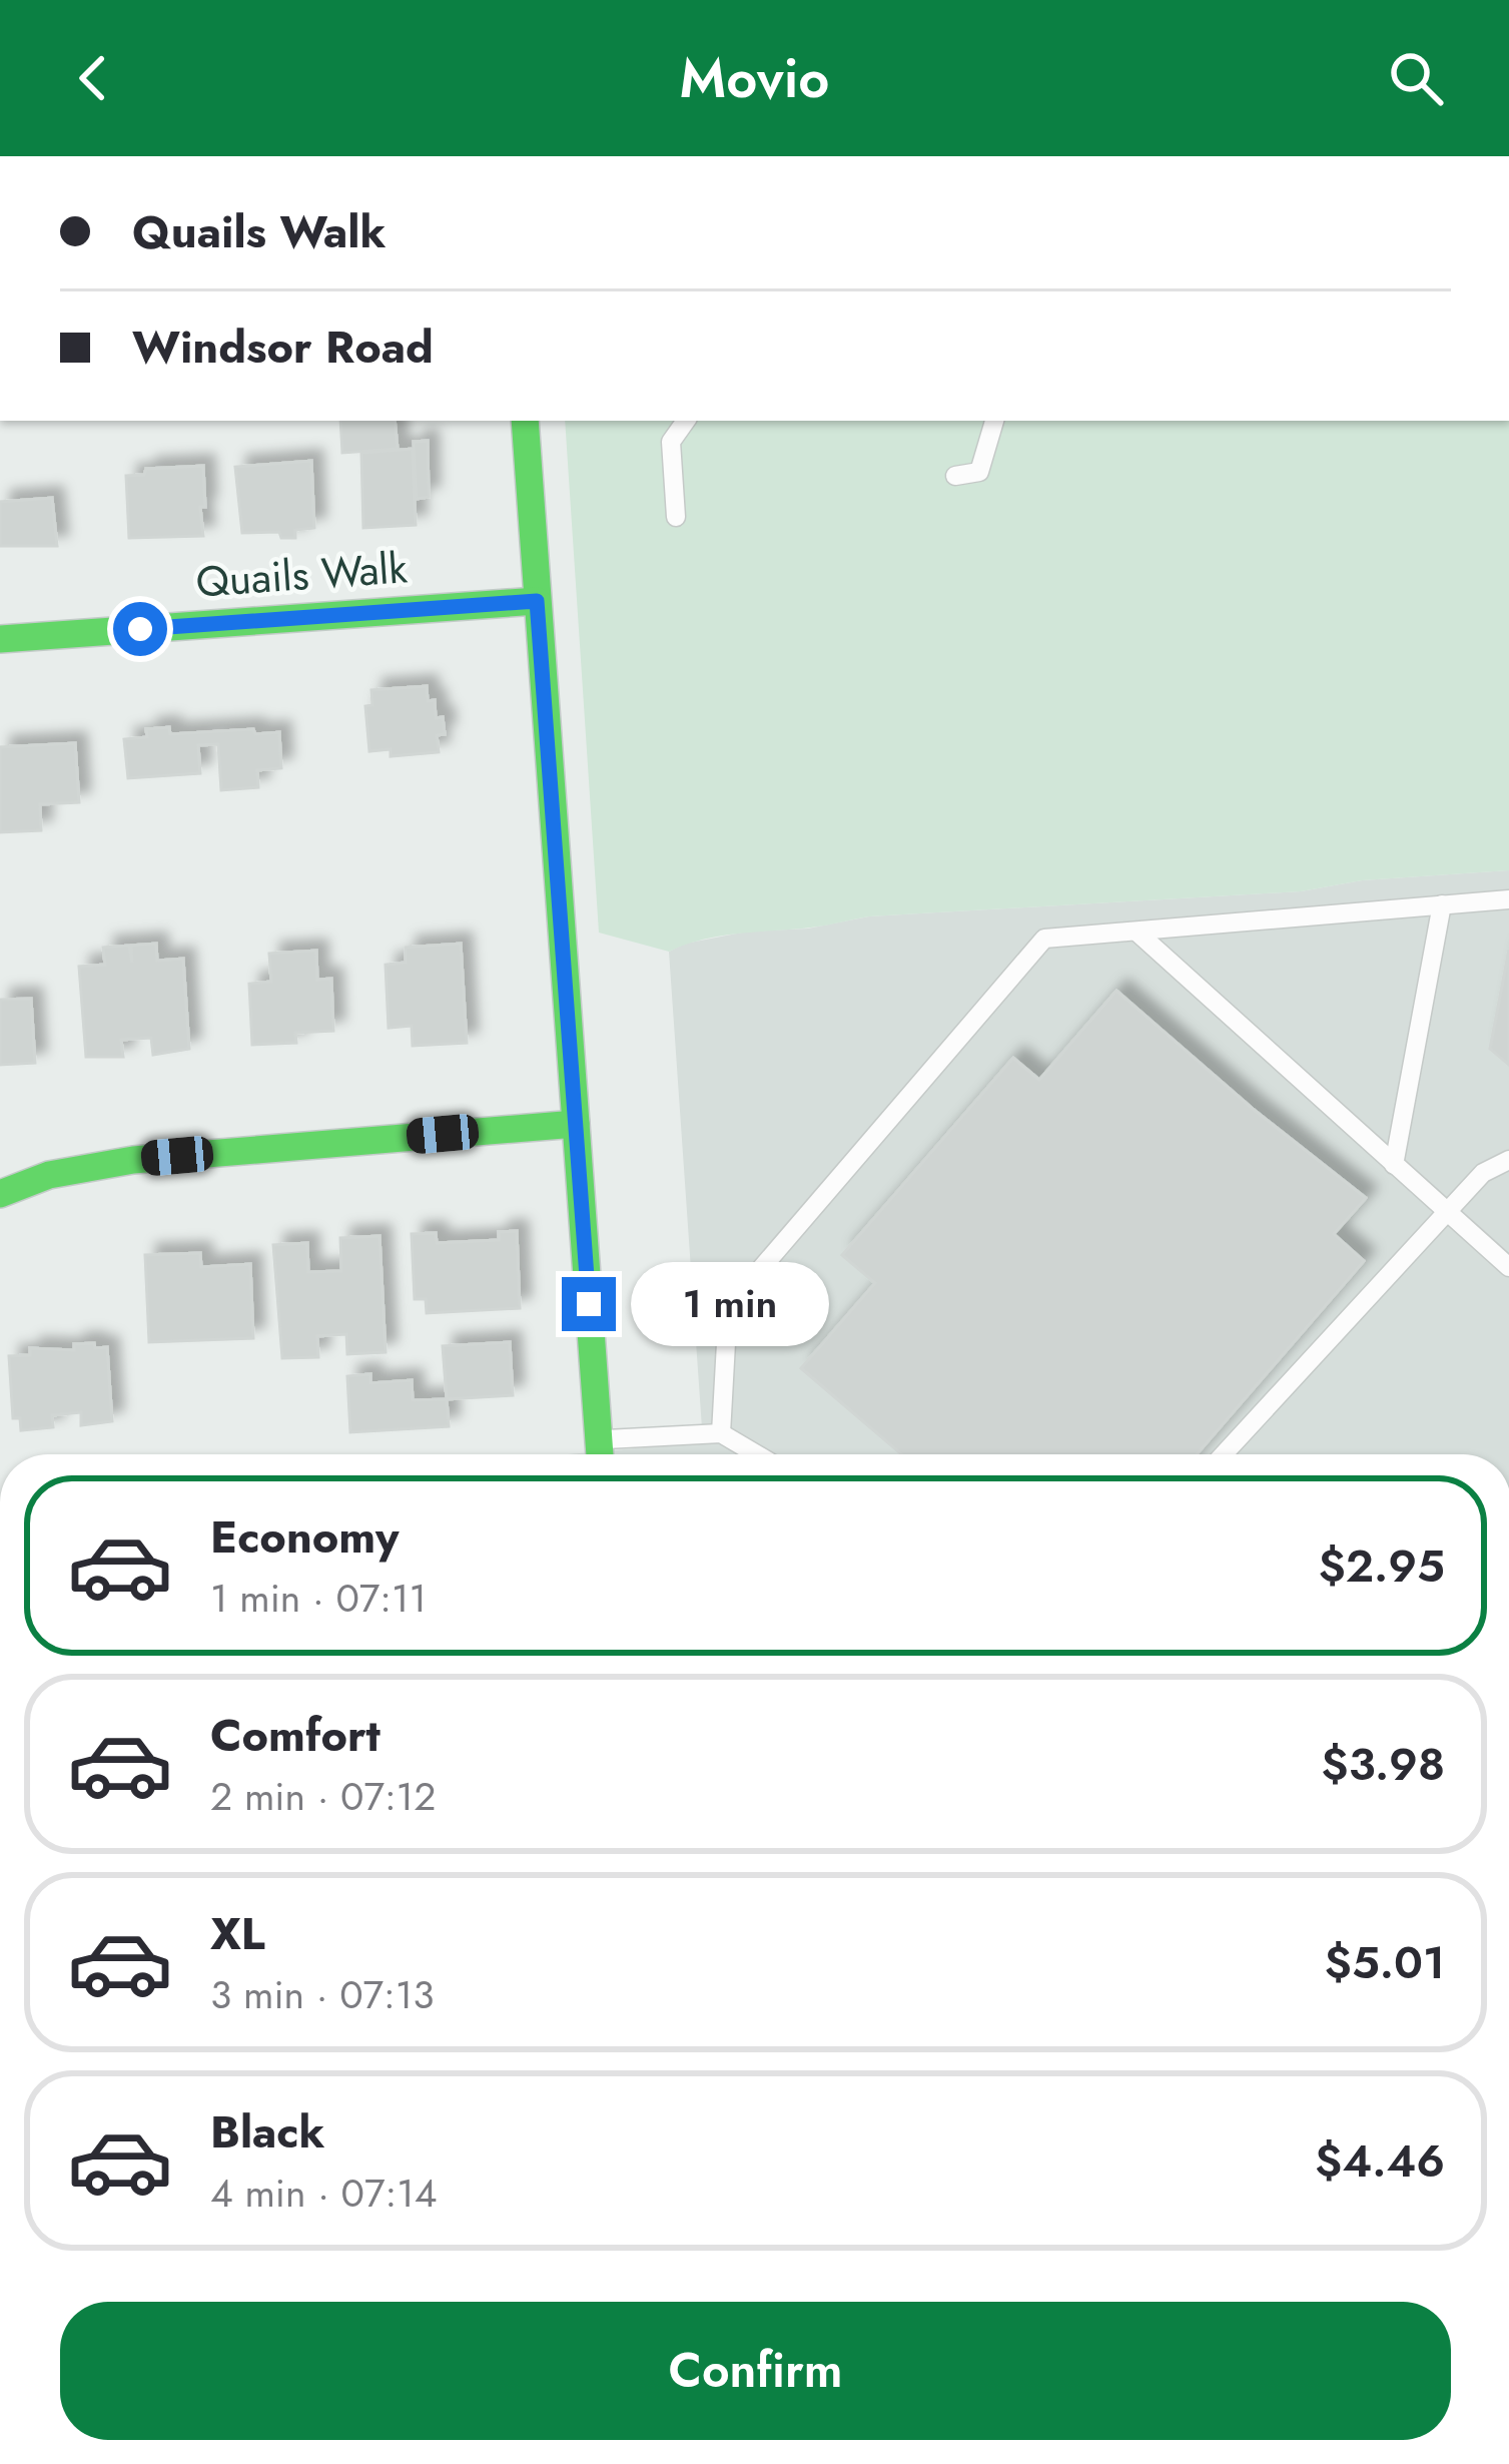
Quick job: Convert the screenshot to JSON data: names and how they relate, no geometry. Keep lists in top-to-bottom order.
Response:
{
  "streets": {
    "street": ["Quails Walk"]
  },
  "page": {
    "header": "Movio",
    "banner": ["Quails Walk", "Windsor Road"],
    "bubble": "1 min",
    "list": [
      {
        "name": "Economy",
        "note": "1 min · 07:11",
        "value": "$2.95"
      },
      {
        "name": "Comfort",
        "note": "2 min · 07:12",
        "value": "$3.98"
      },
      {
        "name": "XL",
        "note": "3 min · 07:13",
        "value": "$5.01"
      },
      {
        "name": "Black",
        "note": "4 min · 07:14",
        "value": "$4.46"
      }
    ],
    "buttons": "Confirm"
  }
}
